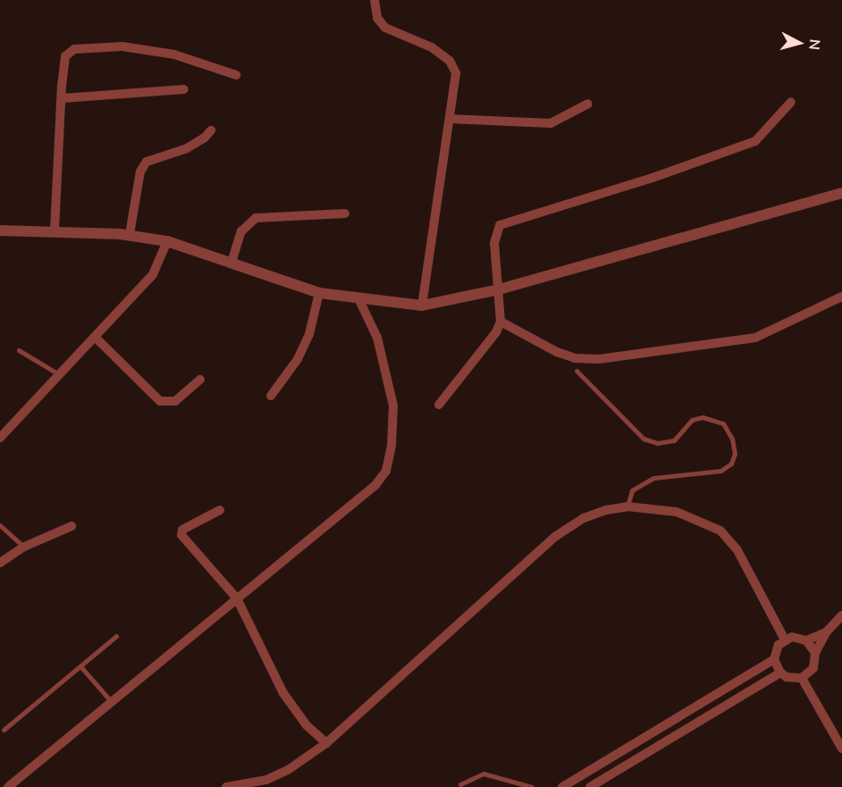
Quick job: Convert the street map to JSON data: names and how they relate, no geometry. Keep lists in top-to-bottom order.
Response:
{
  "north": "right"
}
